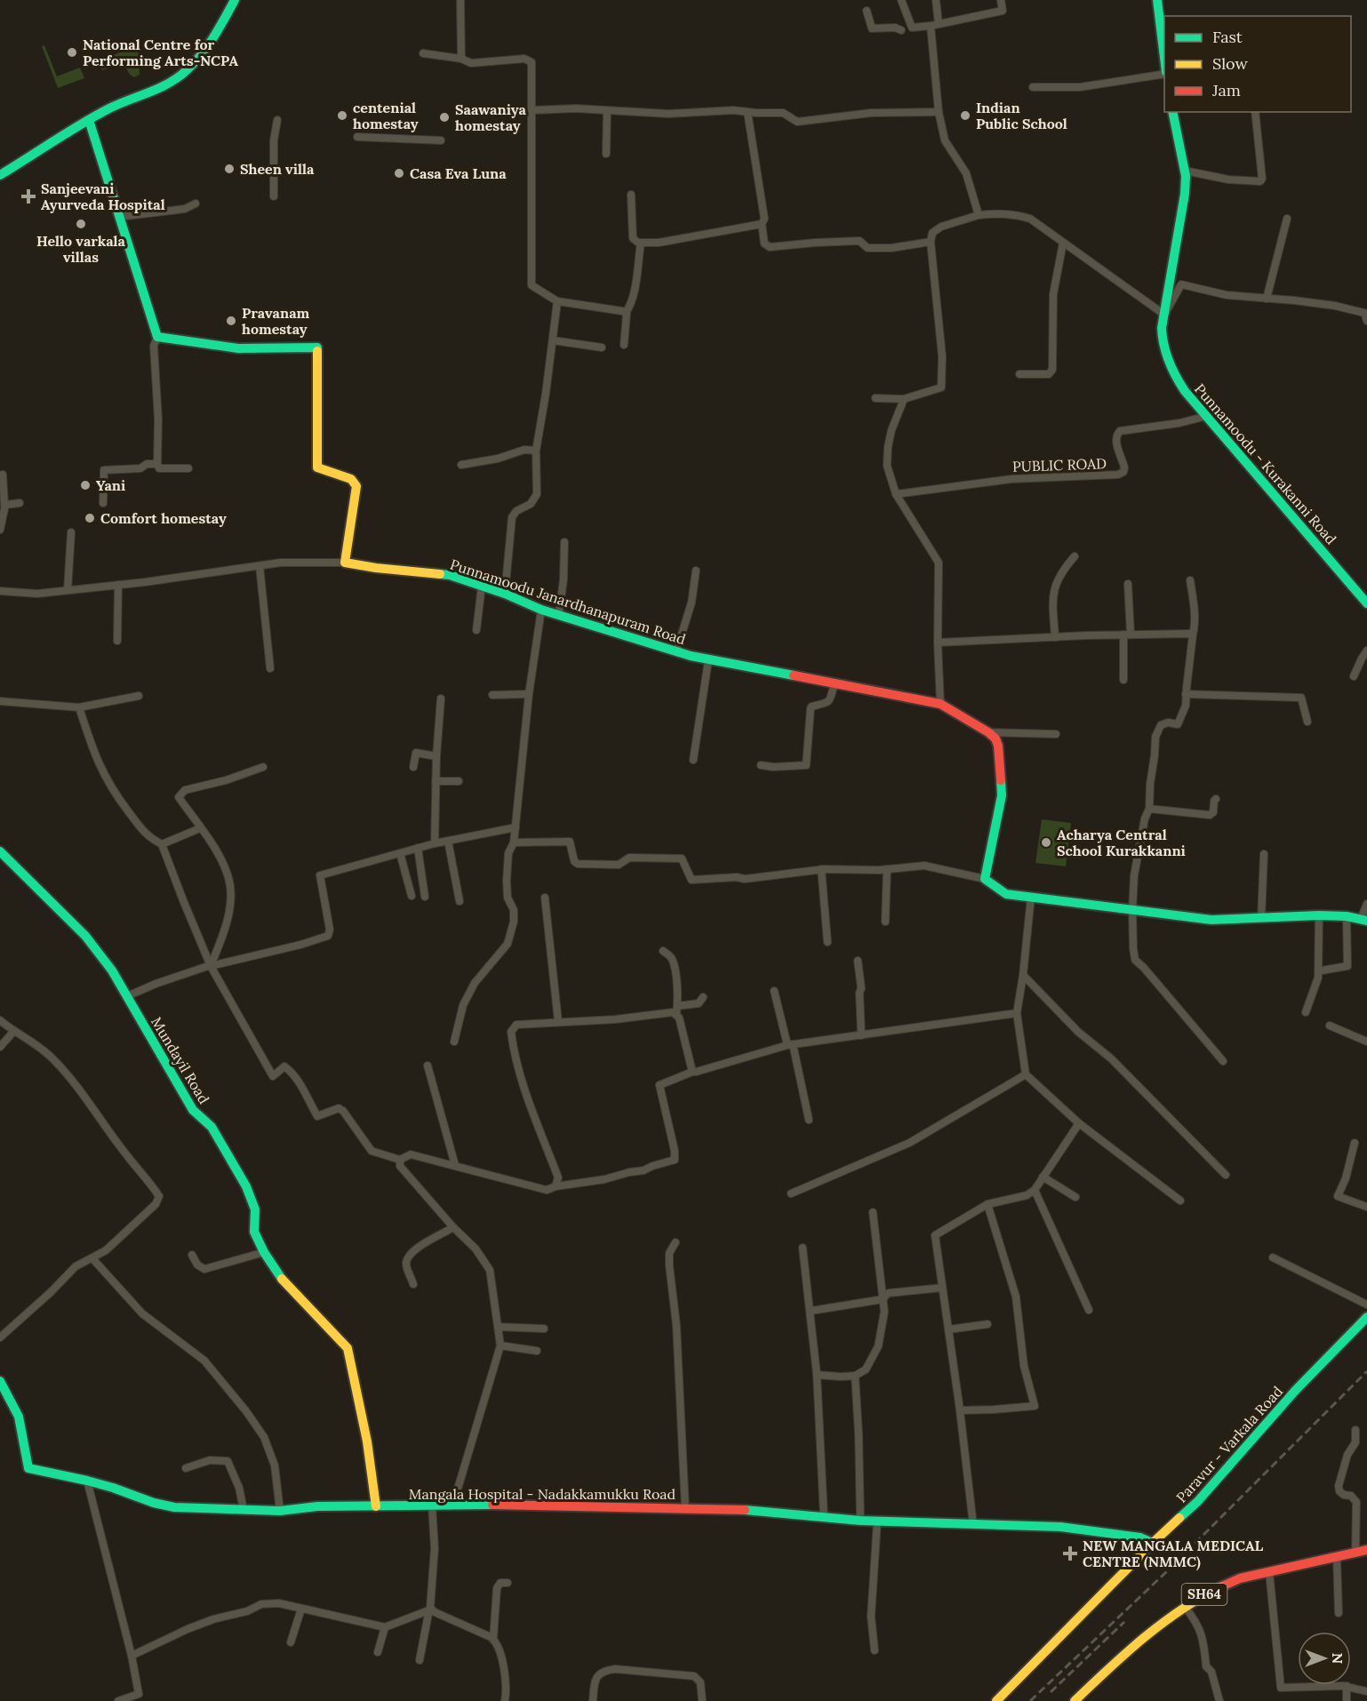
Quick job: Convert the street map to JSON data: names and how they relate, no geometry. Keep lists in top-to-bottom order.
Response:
{
  "streets": {
    "main road": [
      "Punnamoodu - Kurakanni Road",
      "Punnamoodu Janardhanapuram Road",
      "Mundayil Road",
      "Paravur - Varkala Road",
      "Mangala Hospital - Nadakkamukku Road",
      "SH64"
    ],
    "street": ["PUBLIC ROAD"]
  },
  "crossings": [
    ["Punnamoodu - Kurakanni Road", "PUBLIC ROAD"],
    ["Mundayil Road", "Mangala Hospital - Nadakkamukku Road"],
    ["Paravur - Varkala Road", "Mangala Hospital - Nadakkamukku Road"]
  ],
  "places": {
    "other": [
      "National Centre for Performing Arts-NCPA",
      "centenial homestay",
      "Indian Public School",
      "Saawaniya homestay",
      "Sheen villa",
      "Casa Eva Luna",
      "Hello varkala villas",
      "Pravanam homestay",
      "Yani",
      "Comfort homestay",
      "Acharya Central School Kurakkanni"
    ],
    "health": ["Sanjeevani Ayurveda Hospital", "NEW MANGALA MEDICAL CENTRE (NMMC)"]
  },
  "legend": ["Fast", "Slow", "Jam"],
  "north": "right"
}
